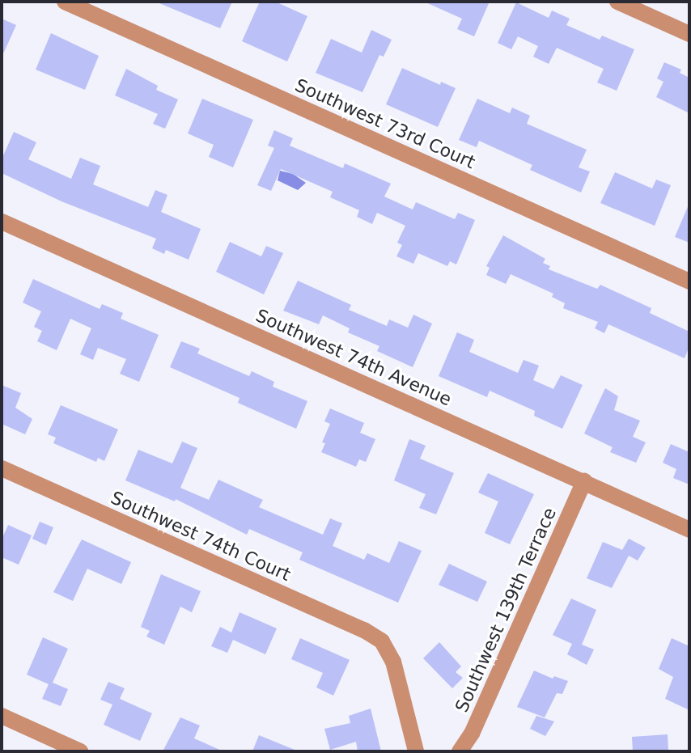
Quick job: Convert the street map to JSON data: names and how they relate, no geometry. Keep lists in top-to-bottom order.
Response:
{
  "streets": {
    "street": [
      "Southwest 73rd Court",
      "Southwest 74th Avenue",
      "Southwest 74th Court",
      "Southwest 139th Terrace"
    ]
  },
  "crossings": [
    ["Southwest 74th Avenue", "Southwest 139th Terrace"]
  ]
}
